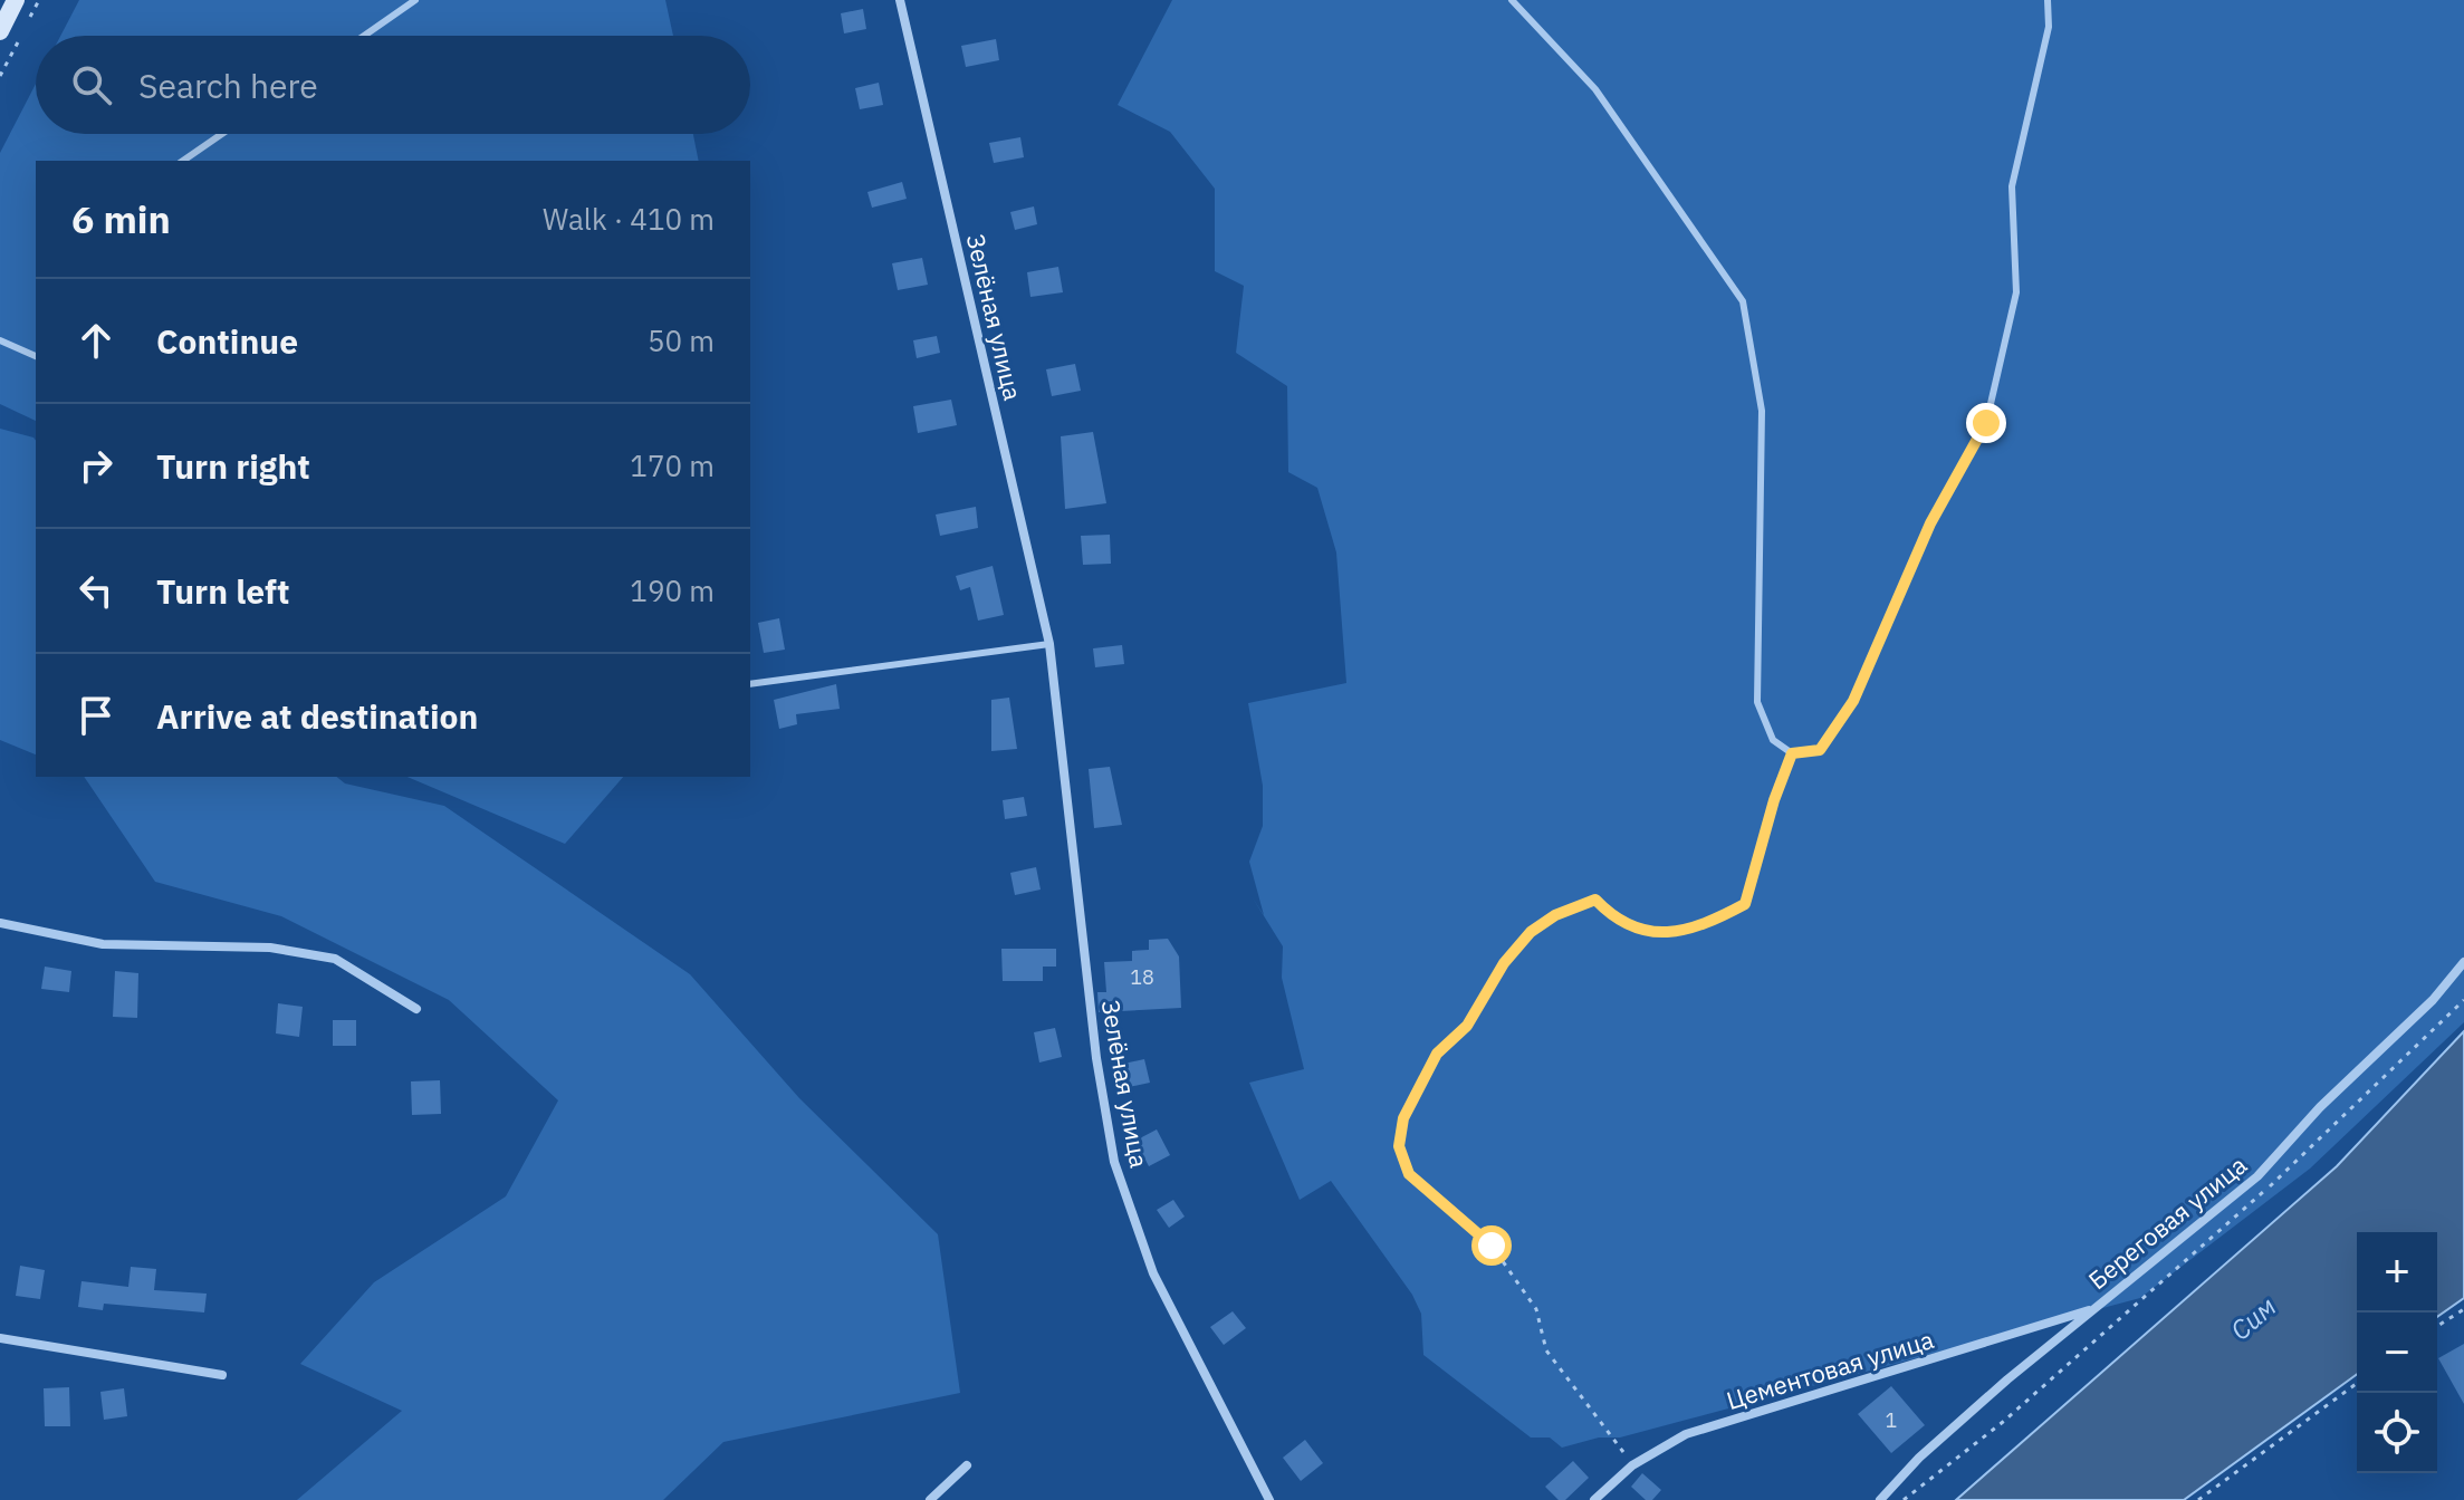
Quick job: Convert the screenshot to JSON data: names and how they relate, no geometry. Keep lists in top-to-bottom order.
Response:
{
  "streets": {
    "street": ["Зелёная улица", "Береговая улица", "Цементовая улица"]
  },
  "crossings": [
    ["Береговая улица", "Цементовая улица"]
  ],
  "water": ["Сим"],
  "house_numbers": ["18", "1"],
  "page": {
    "search": "Search here",
    "heading": ["6 min", "Walk · 410 m"],
    "list": [
      ["Continue", "50 m"],
      ["Turn right", "170 m"],
      ["Turn left", "190 m"],
      "Arrive at destination"
    ],
    "map_buttons": ["+", "−"]
  }
}
